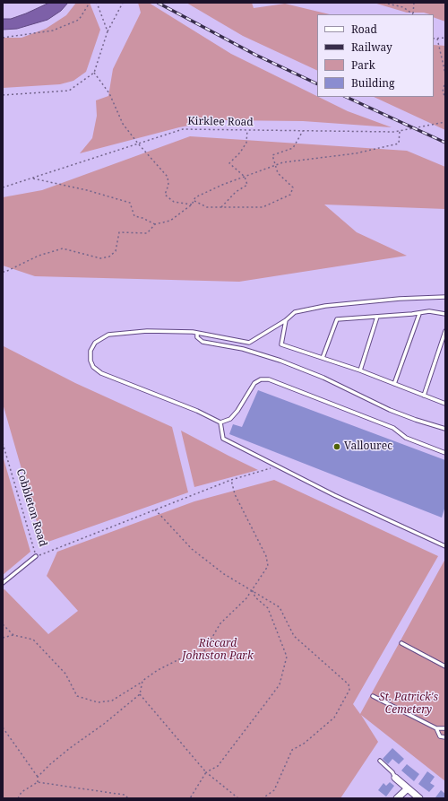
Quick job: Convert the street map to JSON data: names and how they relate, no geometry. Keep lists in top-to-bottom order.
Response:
{
  "streets": {
    "lane": ["Cobbleton Road"],
    "path": ["Kirklee Road"]
  },
  "parks": ["Riccard Johnston Park", "St. Patrick's Cemetery"],
  "places": ["Vallourec"],
  "legend": [
    "Road",
    "Railway",
    "Park",
    "Building"
  ]
}
